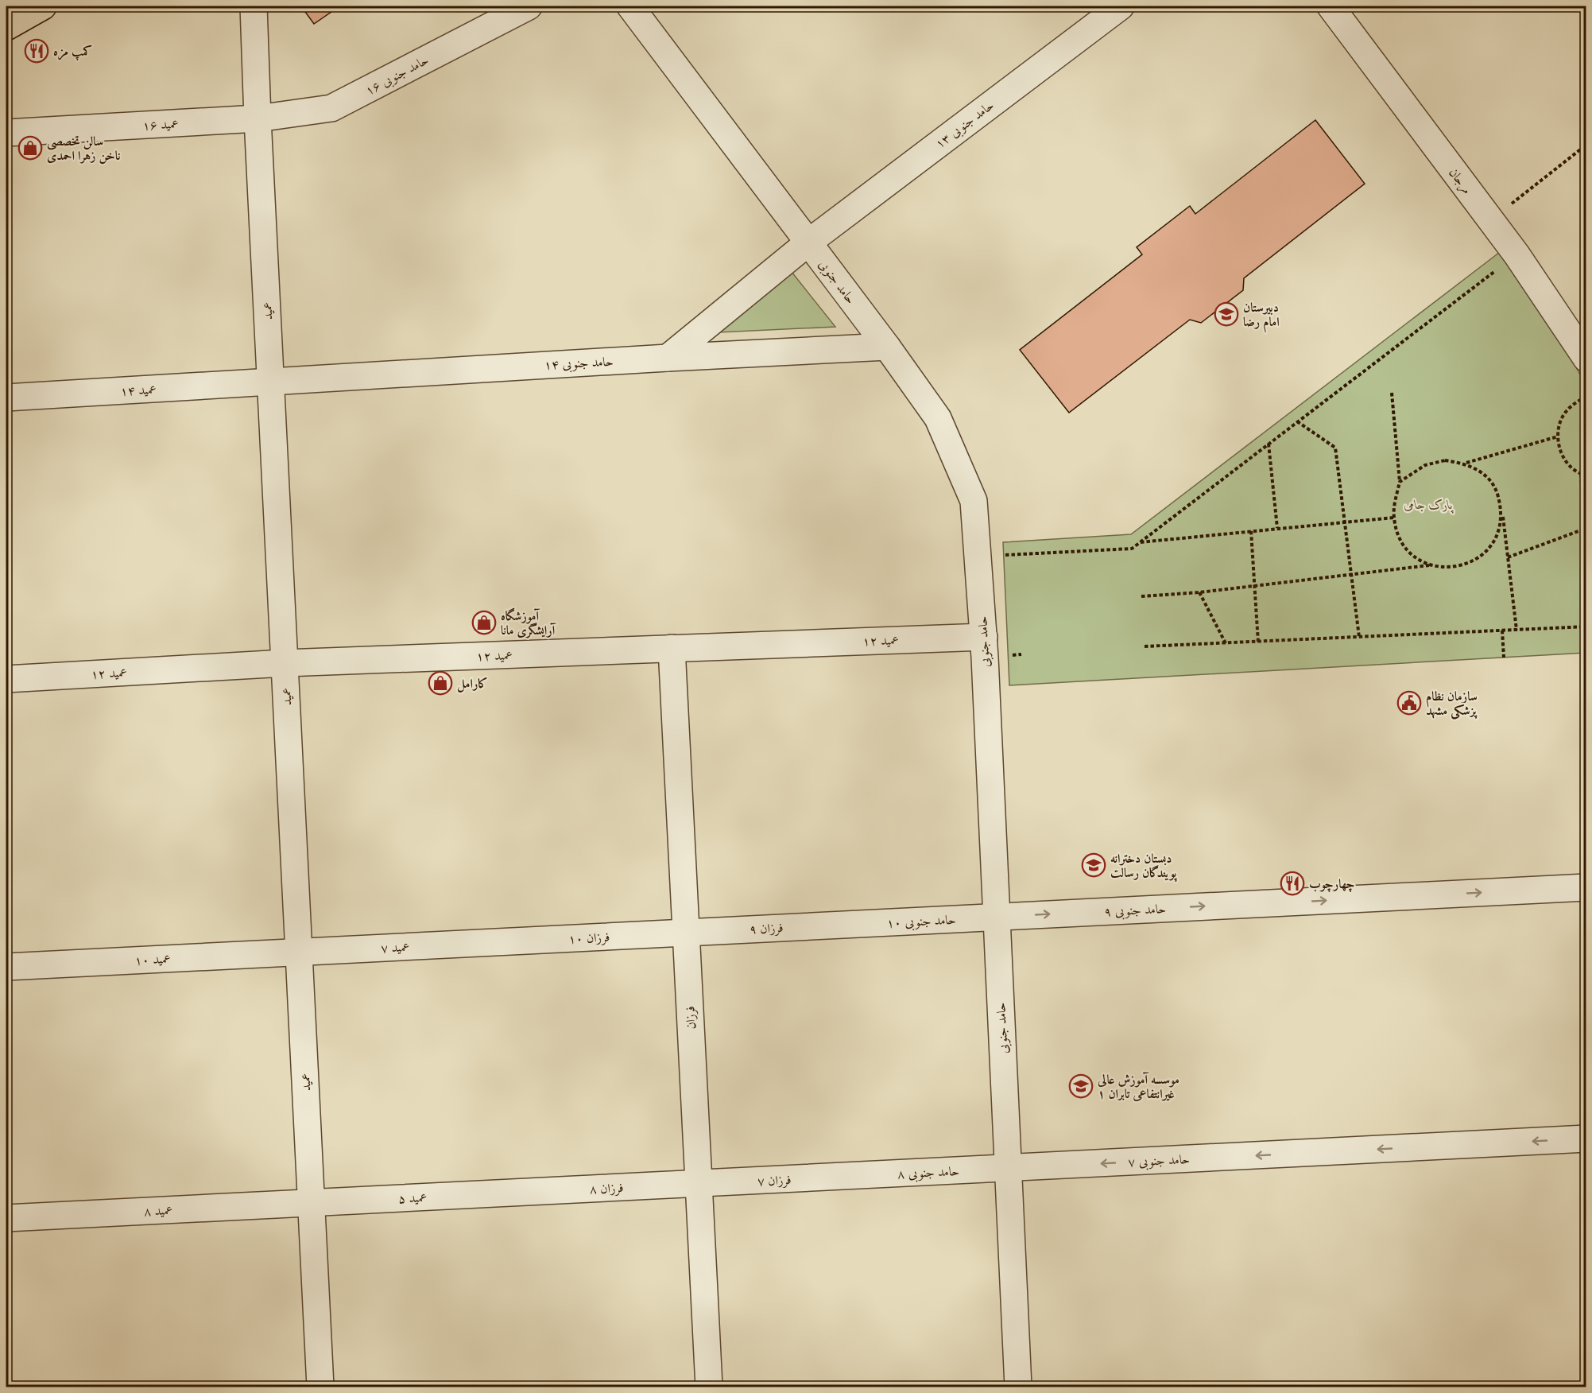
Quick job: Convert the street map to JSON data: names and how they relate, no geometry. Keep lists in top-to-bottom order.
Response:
{
  "streets": {
    "street": [
      "حامد جنوبی ۱۶",
      "عمید ۱۶",
      "حامد جنوبی ۱۳",
      "مرجان",
      "حامد جنوبی",
      "عمید",
      "حامد جنوبی ۱۴",
      "عمید ۱۴",
      "عمید ۱۲",
      "حامد جنوبی ۹",
      "حامد جنوبی ۱۰",
      "فرزان ۹",
      "فرزان ۱۰",
      "عمید ۷",
      "عمید ۱۰",
      "فرزان",
      "حامد جنوبی ۷",
      "حامد جنوبی ۸",
      "فرزان ۷",
      "فرزان ۸",
      "عمید ۵",
      "عمید ۸"
    ]
  },
  "crossings": [
    ["حامد جنوبی ۱۶", "عمید ۱۶"],
    ["حامد جنوبی ۱۶", "عمید"],
    ["عمید ۱۶", "عمید"],
    ["حامد جنوبی ۱۳", "حامد جنوبی"],
    ["حامد جنوبی ۱۳", "حامد جنوبی ۱۴"],
    ["حامد جنوبی", "حامد جنوبی ۱۴"],
    ["حامد جنوبی", "عمید ۱۲"],
    ["حامد جنوبی", "حامد جنوبی ۹"],
    ["حامد جنوبی", "حامد جنوبی ۱۰"],
    ["حامد جنوبی", "حامد جنوبی ۷"],
    ["حامد جنوبی", "حامد جنوبی ۸"],
    ["عمید", "حامد جنوبی ۱۴"],
    ["عمید", "عمید ۱۴"],
    ["عمید", "عمید ۱۲"],
    ["عمید", "عمید ۷"],
    ["عمید", "عمید ۱۰"],
    ["عمید", "عمید ۵"],
    ["عمید", "عمید ۸"],
    ["حامد جنوبی ۱۴", "عمید ۱۴"],
    ["عمید ۱۲", "فرزان"],
    ["حامد جنوبی ۹", "حامد جنوبی ۱۰"],
    ["حامد جنوبی ۱۰", "فرزان ۹"],
    ["فرزان ۹", "فرزان ۱۰"],
    ["فرزان ۹", "فرزان"],
    ["فرزان ۱۰", "عمید ۷"],
    ["فرزان ۱۰", "فرزان"],
    ["عمید ۷", "عمید ۱۰"],
    ["فرزان", "فرزان ۷"],
    ["فرزان", "فرزان ۸"],
    ["حامد جنوبی ۷", "حامد جنوبی ۸"],
    ["حامد جنوبی ۸", "فرزان ۷"],
    ["فرزان ۷", "فرزان ۸"],
    ["فرزان ۸", "عمید ۵"],
    ["عمید ۵", "عمید ۸"]
  ],
  "one_way": ["حامد جنوبی ۹", "حامد جنوبی ۷"],
  "parks": ["پارک جامی"],
  "places": {
    "restaurant": ["کمپ مزه", "چهارچوب"],
    "shop": ["سالن تخصصی ناخن زهرا احمدی", "آموزشگاه آرایشگری مانا", "کارامل"],
    "school or university": ["دبیرستان امام رضا", "دبستان دخترانه پویندگان رسالت", "موسسه آموزش عالی غیرانتفاعی تابران ۱"],
    "public building": ["سازمان نظام پزشکی مشهد"]
  }
}
